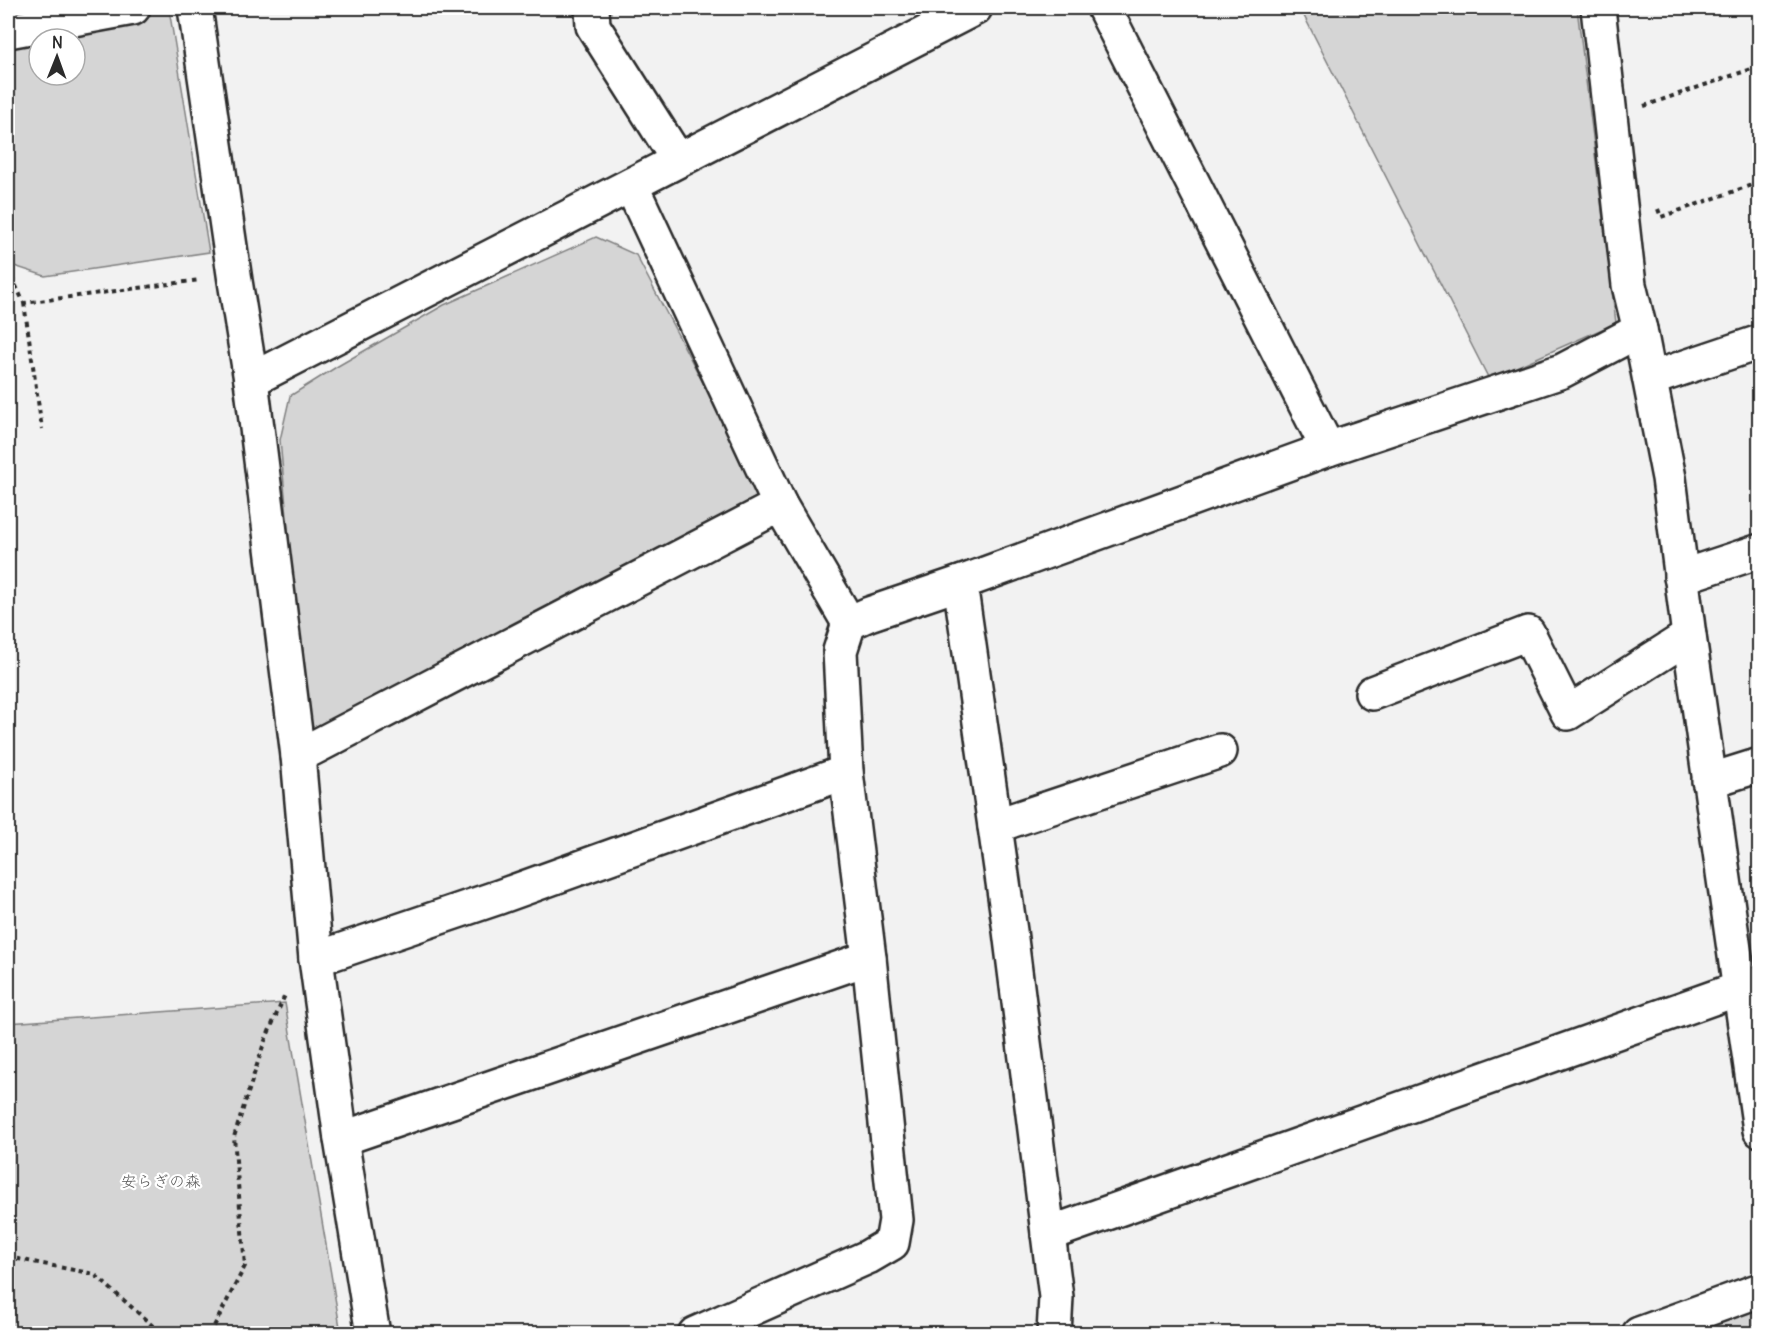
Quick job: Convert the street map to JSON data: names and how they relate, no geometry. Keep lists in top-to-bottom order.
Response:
{
  "parks": ["安らぎの森"],
  "north": "top"
}
